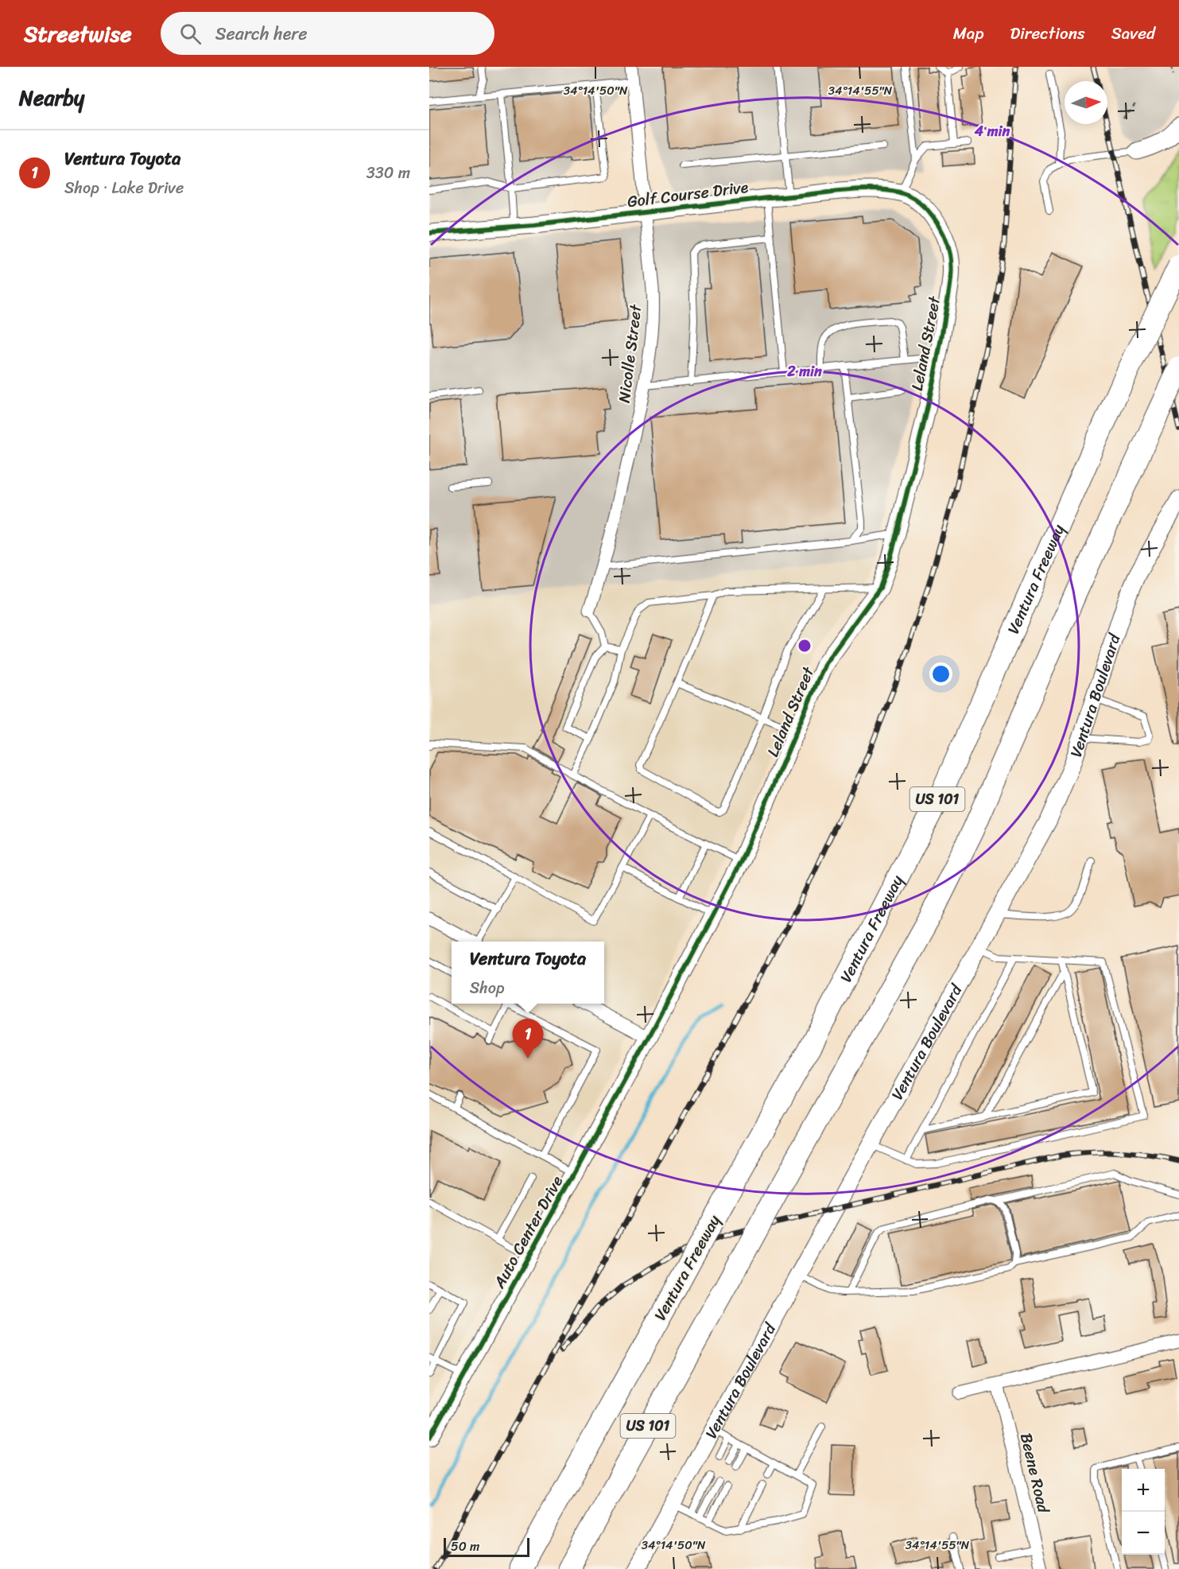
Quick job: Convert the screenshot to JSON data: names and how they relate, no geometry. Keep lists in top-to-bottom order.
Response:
{
  "streets": {
    "highway": ["Ventura Freeway", "US 101"],
    "street": [
      "Golf Course Drive",
      "Leland Street",
      "Nicolle Street",
      "Ventura Boulevard",
      "Auto Center Drive",
      "Beene Road"
    ]
  },
  "crossings": [
    ["Golf Course Drive", "Leland Street"],
    ["Golf Course Drive", "Nicolle Street"],
    ["Leland Street", "Auto Center Drive"]
  ],
  "scale_bar": "50 m",
  "north": "right",
  "page": {
    "header": "Streetwise",
    "search": "Search here",
    "nav": ["Map", "Directions", "Saved"],
    "heading": "Nearby",
    "list": [
      {
        "mark": "1",
        "name": "Ventura Toyota",
        "note": "Shop · Lake Drive",
        "value": "330 m"
      }
    ],
    "popup": ["Ventura Toyota", "Shop"],
    "pins": "1",
    "map_buttons": ["+", "−"],
    "scale": "50 m"
  },
  "coordinates": ["34°14'50\"N", "34°14'55\"N"],
  "rings": ["4 min", "2 min"]
}
